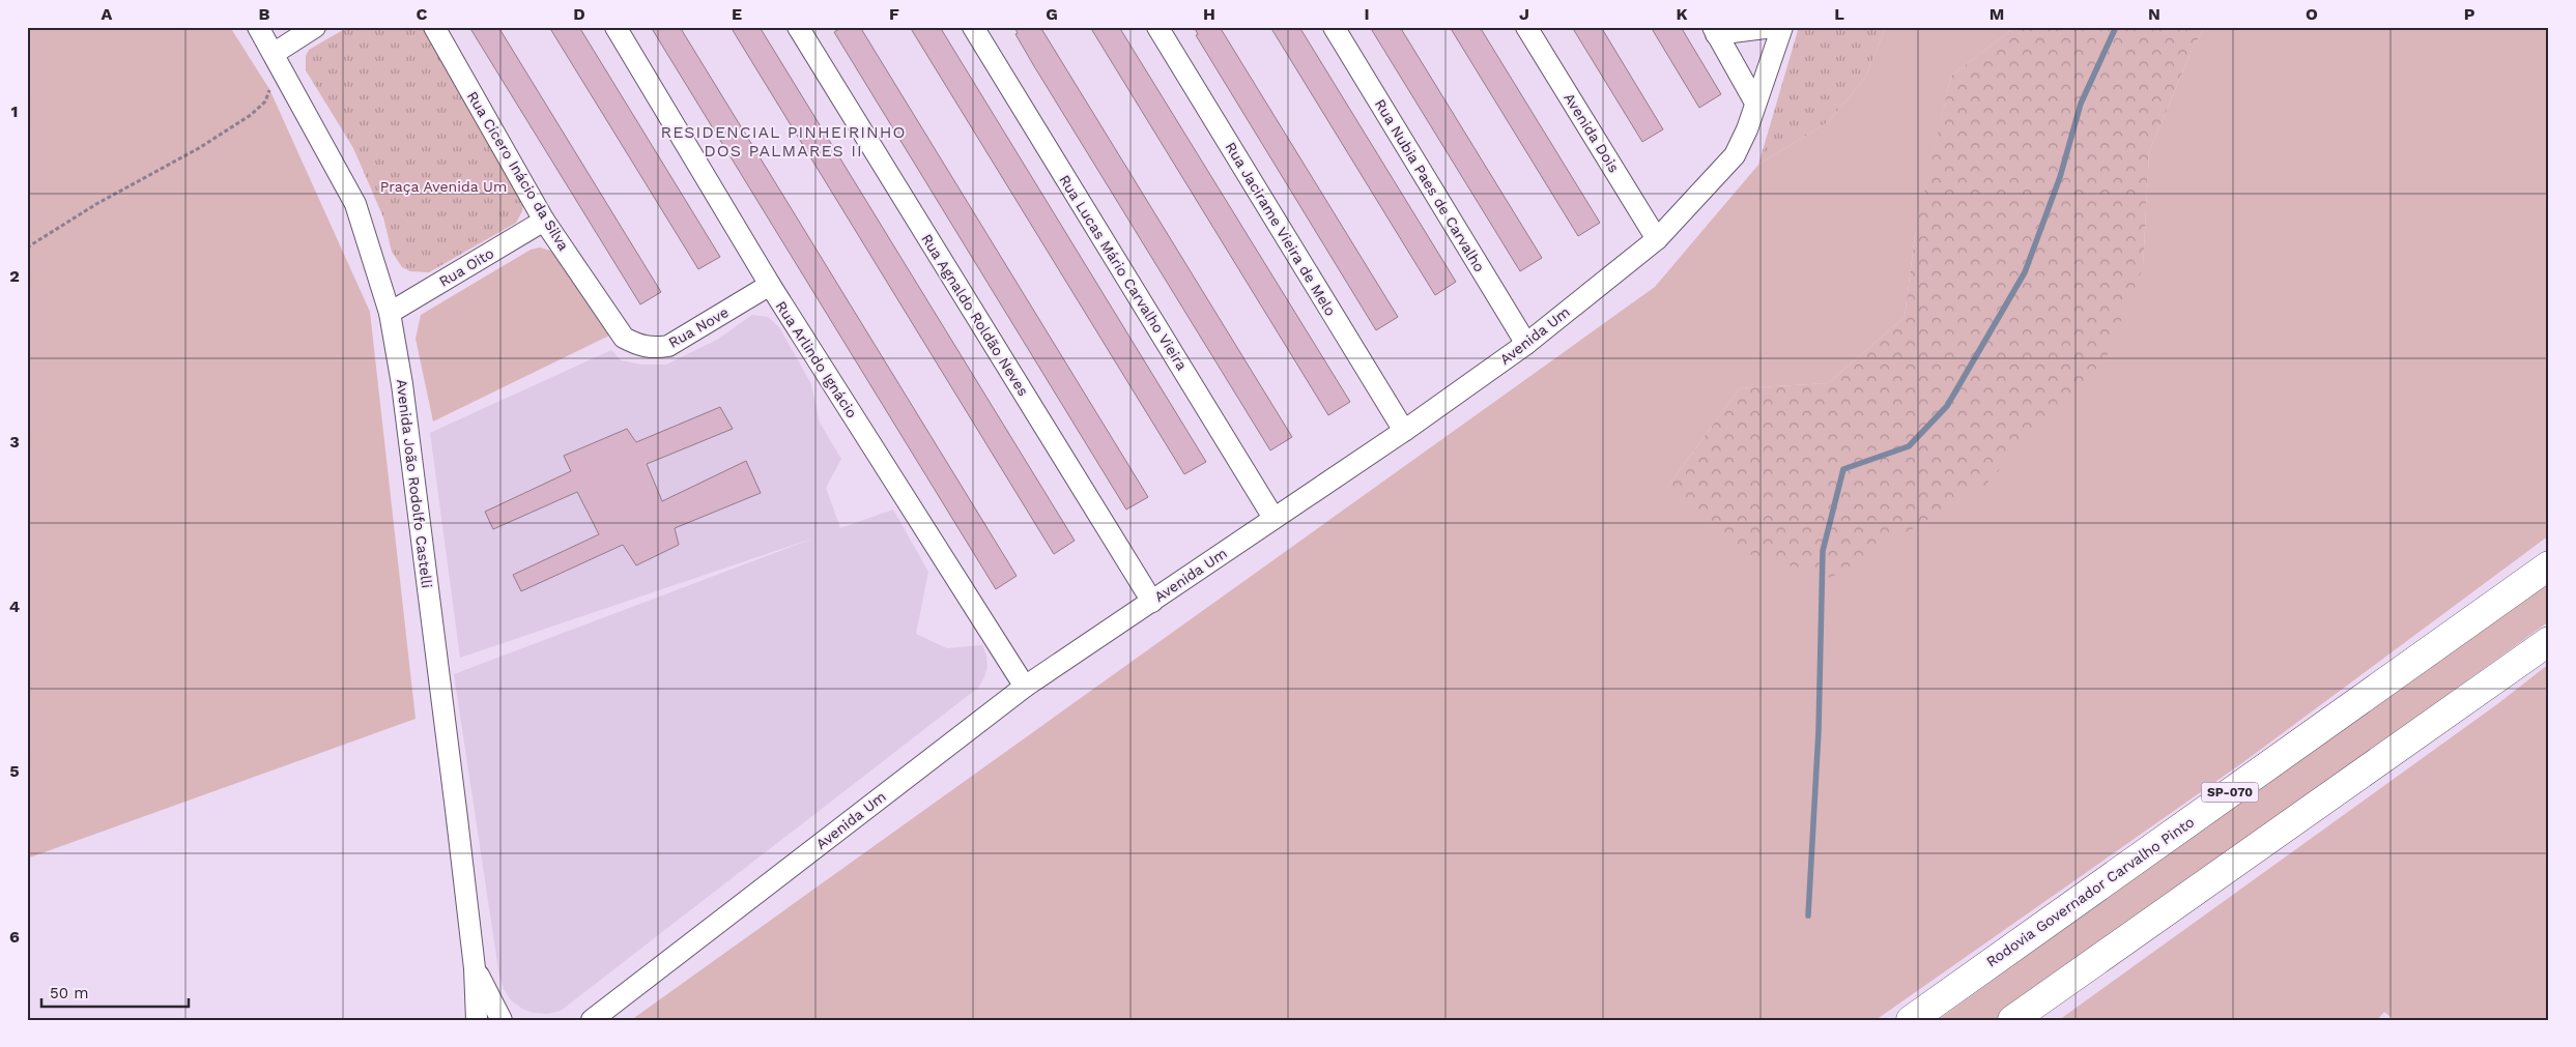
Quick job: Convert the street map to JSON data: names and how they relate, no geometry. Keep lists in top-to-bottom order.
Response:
{
  "streets": {
    "highway": ["SP-070", "Rodovia Governador Carvalho Pinto"],
    "street": [
      "Avenida Dois",
      "Rua Cícero Inácio da Silva",
      "Rua Nubia Paes de Carvalho",
      "Rua Jacirame Vieira de Melo",
      "Rua Oito",
      "Rua Lucas Mário Carvalho Vieira",
      "Rua Agnaldo Roldão Neves",
      "Rua Nove",
      "Avenida Um",
      "Rua Arlindo Ignácio",
      "Avenida João Rodolfo Castelli"
    ]
  },
  "crossings": [
    ["Avenida Dois", "Avenida Um"],
    ["Rua Cícero Inácio da Silva", "Rua Oito"],
    ["Rua Cícero Inácio da Silva", "Rua Nove"],
    ["Rua Nubia Paes de Carvalho", "Avenida Um"],
    ["Rua Jacirame Vieira de Melo", "Avenida Um"],
    ["Rua Oito", "Avenida João Rodolfo Castelli"],
    ["Rua Lucas Mário Carvalho Vieira", "Avenida Um"],
    ["Rua Agnaldo Roldão Neves", "Avenida Um"],
    ["Rua Nove", "Rua Arlindo Ignácio"],
    ["Avenida Um", "Rua Arlindo Ignácio"]
  ],
  "districts": ["RESIDENCIAL PINHEIRINHO DOS PALMARES II"],
  "parks": ["Praça Avenida Um"],
  "scale_bar": "50 m",
  "grid": {
    "columns": [
      "A",
      "B",
      "C",
      "D",
      "E",
      "F",
      "G",
      "H",
      "I",
      "J",
      "K",
      "L",
      "M",
      "N",
      "O",
      "P"
    ],
    "rows": [
      "1",
      "2",
      "3",
      "4",
      "5",
      "6"
    ]
  }
}
